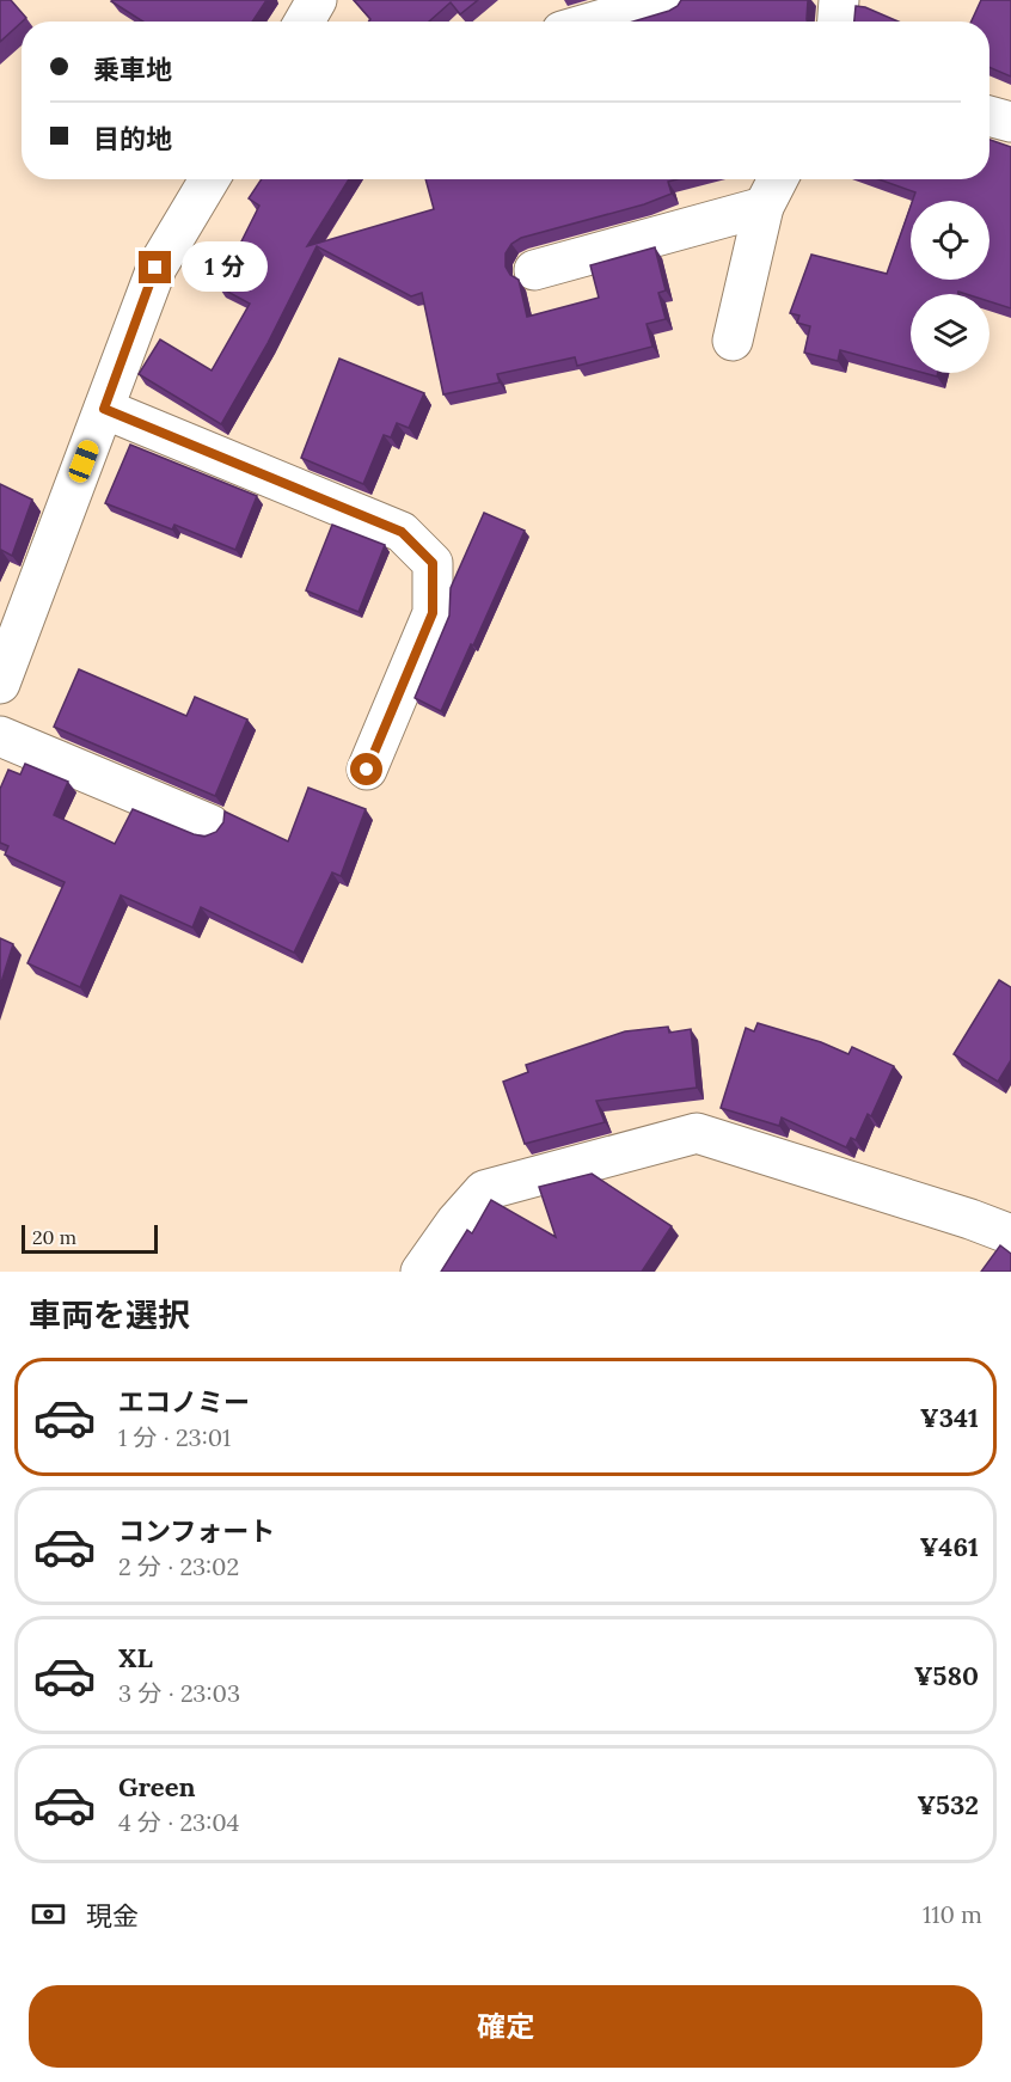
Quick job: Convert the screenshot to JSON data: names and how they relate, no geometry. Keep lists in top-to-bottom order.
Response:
{
  "scale_bar": "20 m",
  "page": {
    "banner": ["乗車地", "目的地"],
    "bubble": "1 分",
    "scale": "20 m",
    "heading": "車両を選択",
    "list": [
      {
        "name": "エコノミー",
        "note": "1 分 · 23:01",
        "value": "¥341"
      },
      {
        "name": "コンフォート",
        "note": "2 分 · 23:02",
        "value": "¥461"
      },
      {
        "name": "XL",
        "note": "3 分 · 23:03",
        "value": "¥580"
      },
      {
        "name": "Green",
        "note": "4 分 · 23:04",
        "value": "¥532"
      }
    ],
    "pay": ["現金", "110 m"],
    "buttons": "確定"
  }
}
